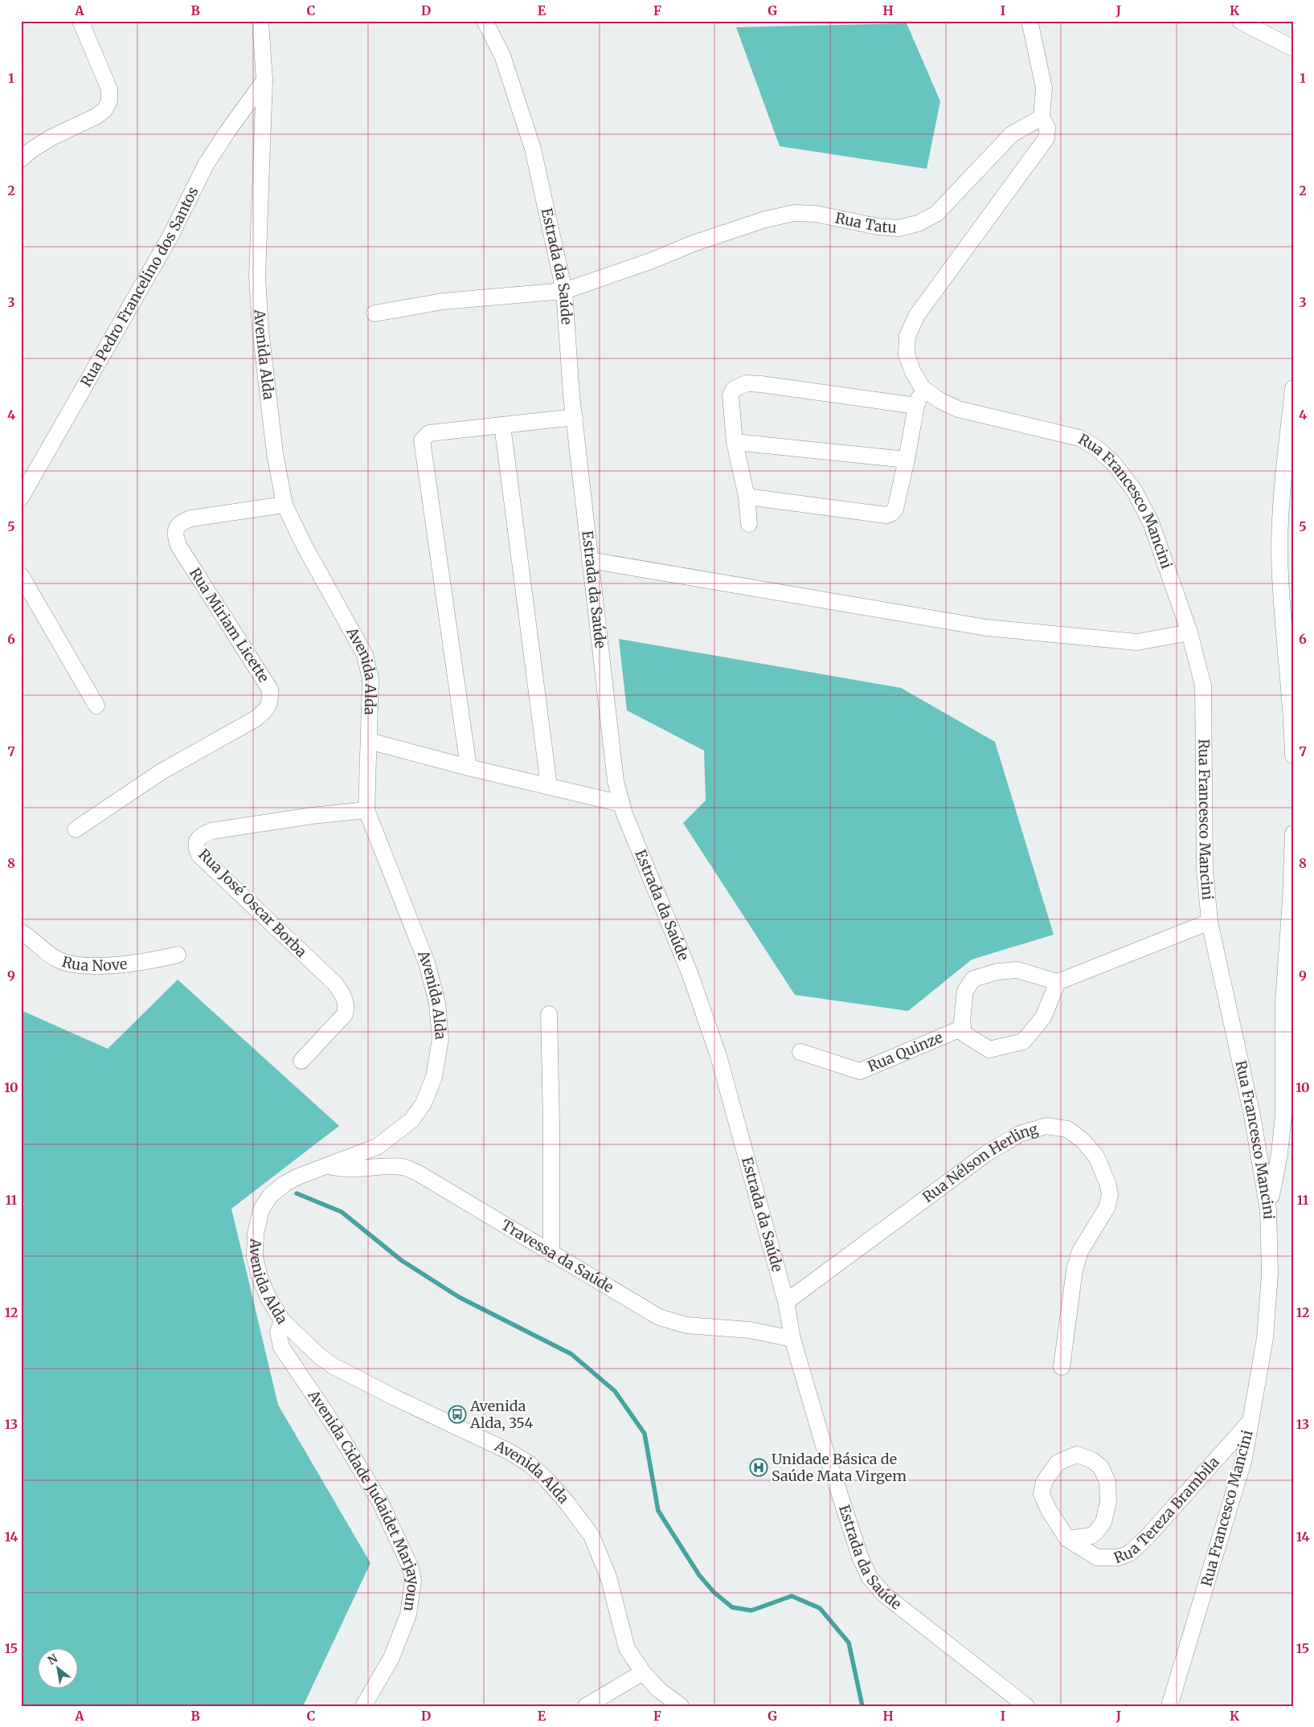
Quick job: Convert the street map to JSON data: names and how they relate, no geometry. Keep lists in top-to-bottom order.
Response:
{
  "streets": {
    "street": [
      "Rua Tatu",
      "Estrada da Saúde",
      "Rua Pedro Francelino dos Santos",
      "Avenida Alda",
      "Rua Francesco Mancini",
      "Rua Miriam Licette",
      "Rua José Oscar Borba",
      "Rua Nove",
      "Rua Quinze",
      "Rua Nélson Herling",
      "Travessa da Saúde",
      "Avenida Cidade Judaidet Marjayoun",
      "Rua Tereza Brambila"
    ]
  },
  "crossings": [
    ["Rua Tatu", "Estrada da Saúde"],
    ["Rua Tatu", "Rua Francesco Mancini"],
    ["Estrada da Saúde", "Rua Nélson Herling"],
    ["Estrada da Saúde", "Travessa da Saúde"],
    ["Rua Pedro Francelino dos Santos", "Avenida Alda"],
    ["Avenida Alda", "Rua Miriam Licette"],
    ["Avenida Alda", "Rua José Oscar Borba"],
    ["Avenida Alda", "Travessa da Saúde"],
    ["Avenida Alda", "Avenida Cidade Judaidet Marjayoun"],
    ["Rua Francesco Mancini", "Rua Tereza Brambila"]
  ],
  "places": {
    "bus stop": ["Avenida Alda, 354"],
    "hospital": ["Unidade Básica de Saúde Mata Virgem"]
  },
  "north": "top left",
  "grid": {
    "columns": [
      "A",
      "B",
      "C",
      "D",
      "E",
      "F",
      "G",
      "H",
      "I",
      "J",
      "K"
    ],
    "rows": [
      "1",
      "2",
      "3",
      "4",
      "5",
      "6",
      "7",
      "8",
      "9",
      "10",
      "11",
      "12",
      "13",
      "14",
      "15"
    ]
  }
}
